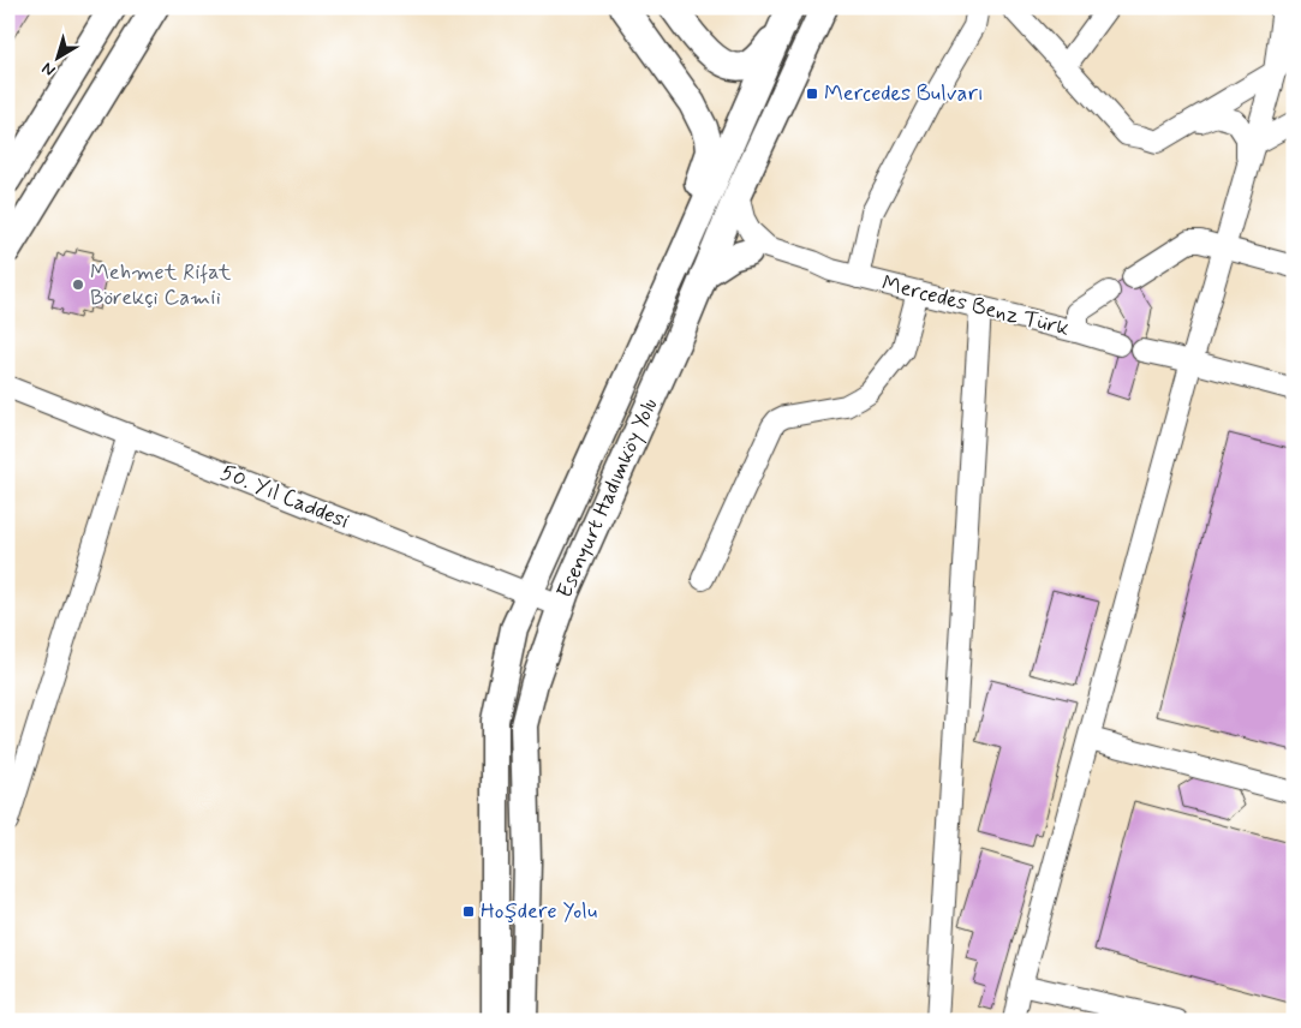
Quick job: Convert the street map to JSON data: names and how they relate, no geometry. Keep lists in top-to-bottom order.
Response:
{
  "streets": {
    "main road": ["Esenyurt Hadımköy Yolu"],
    "street": ["Mercedes Benz Türk", "50. Yıl Caddesi"]
  },
  "crossings": [
    ["Mercedes Benz Türk", "Esenyurt Hadımköy Yolu"],
    ["50. Yıl Caddesi", "Esenyurt Hadımköy Yolu"]
  ],
  "places": {
    "transit": ["Mercedes Bulvarı", "Hoşdere Yolu"],
    "other": ["Mehmet Rifat Börekçi Camii"]
  },
  "north": "bottom left"
}
